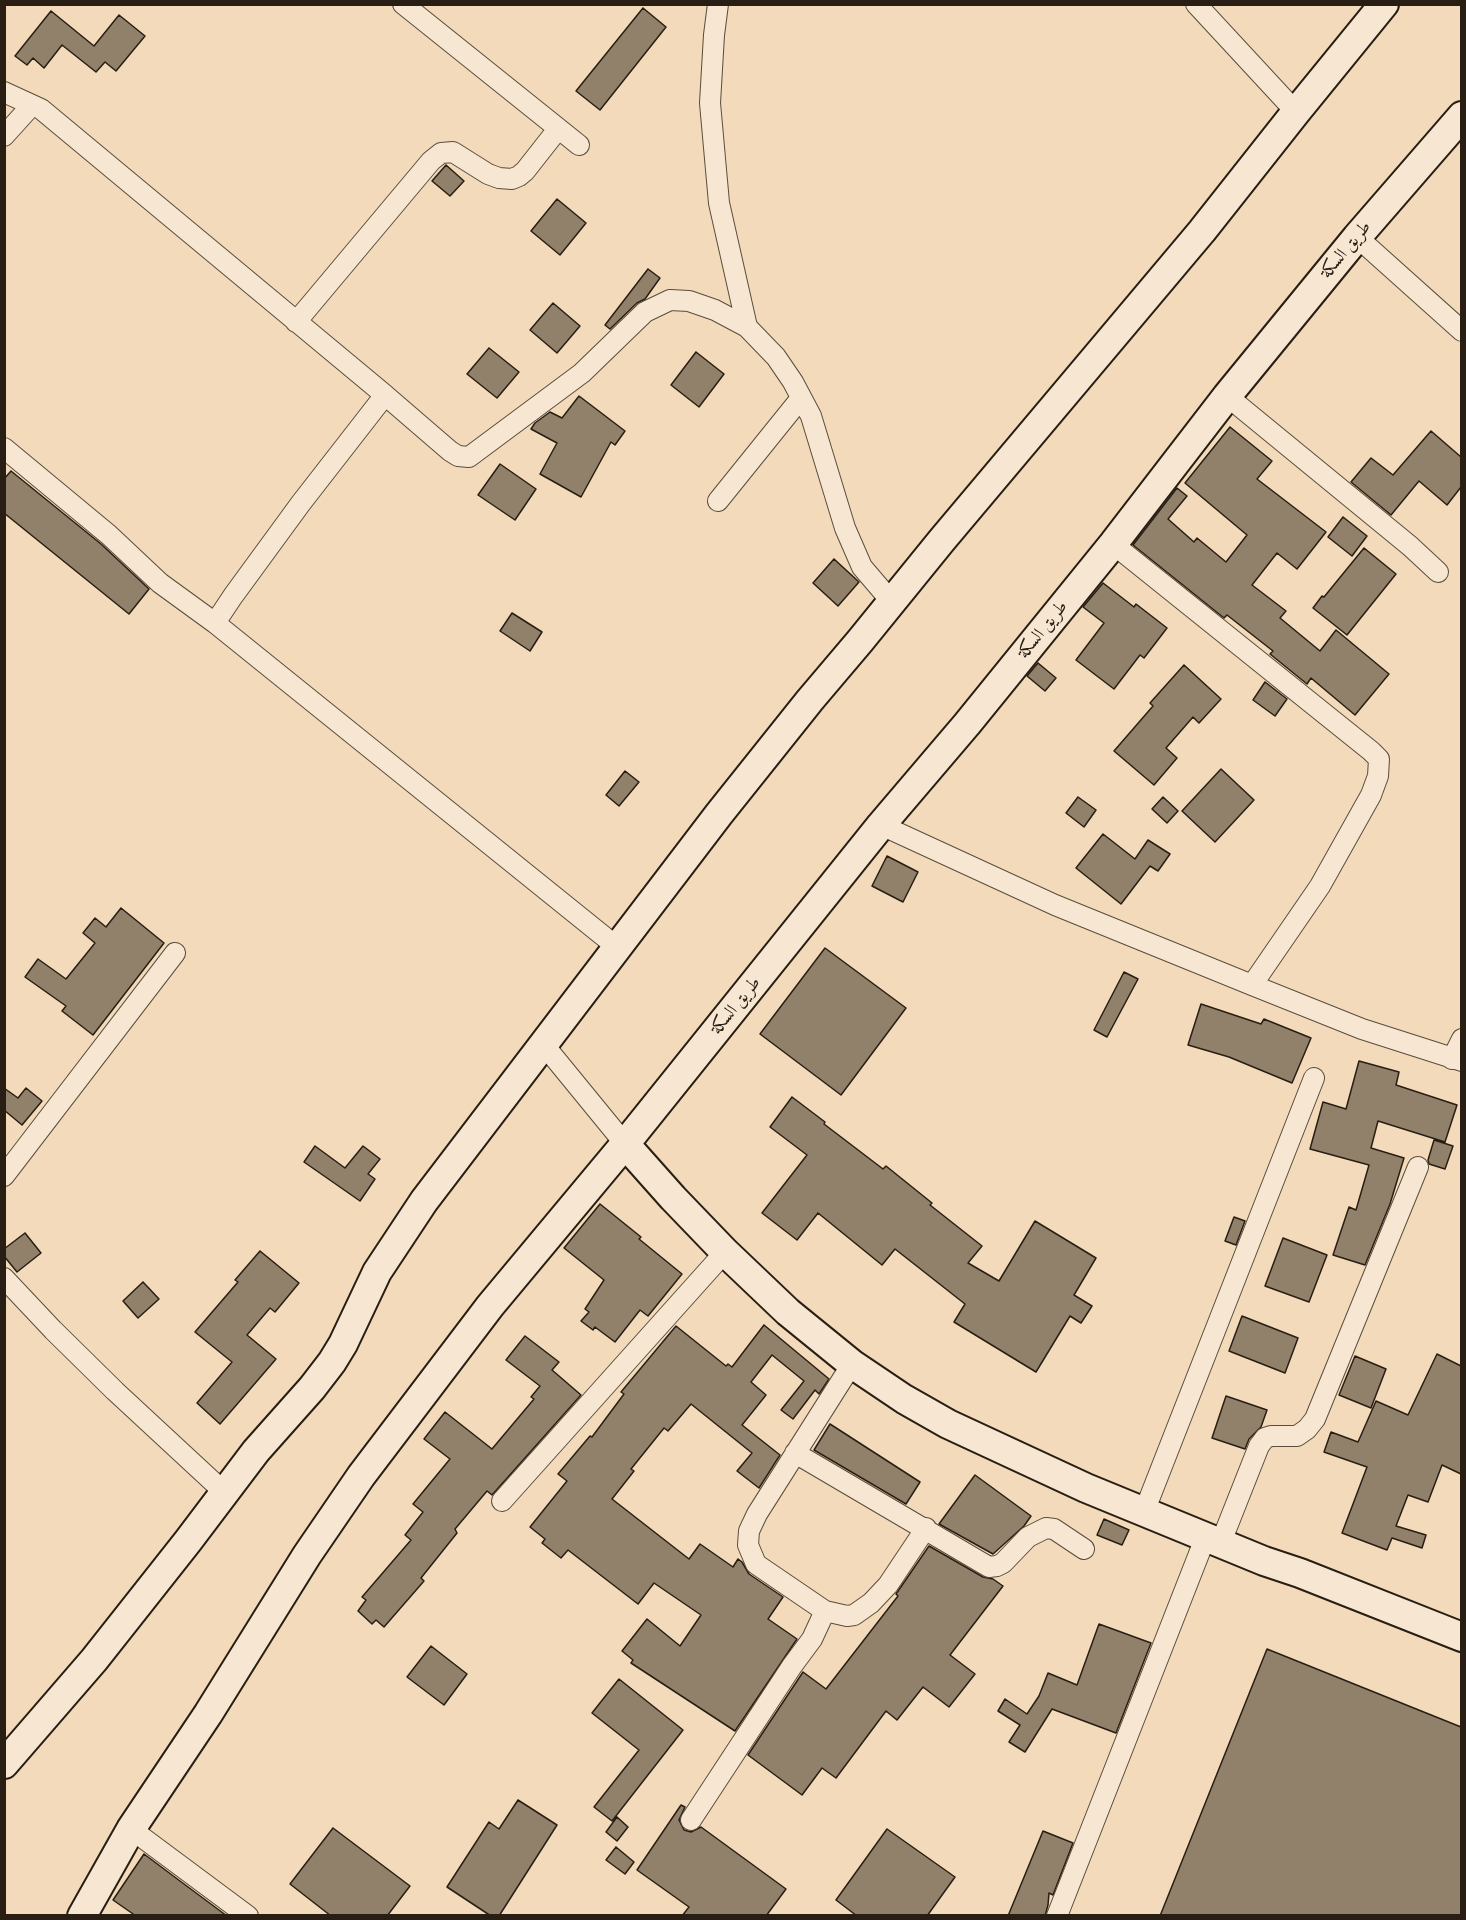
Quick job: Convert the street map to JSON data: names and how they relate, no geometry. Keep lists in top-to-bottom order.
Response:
{
  "streets": {
    "main road": ["طريق السكة"]
  }
}
